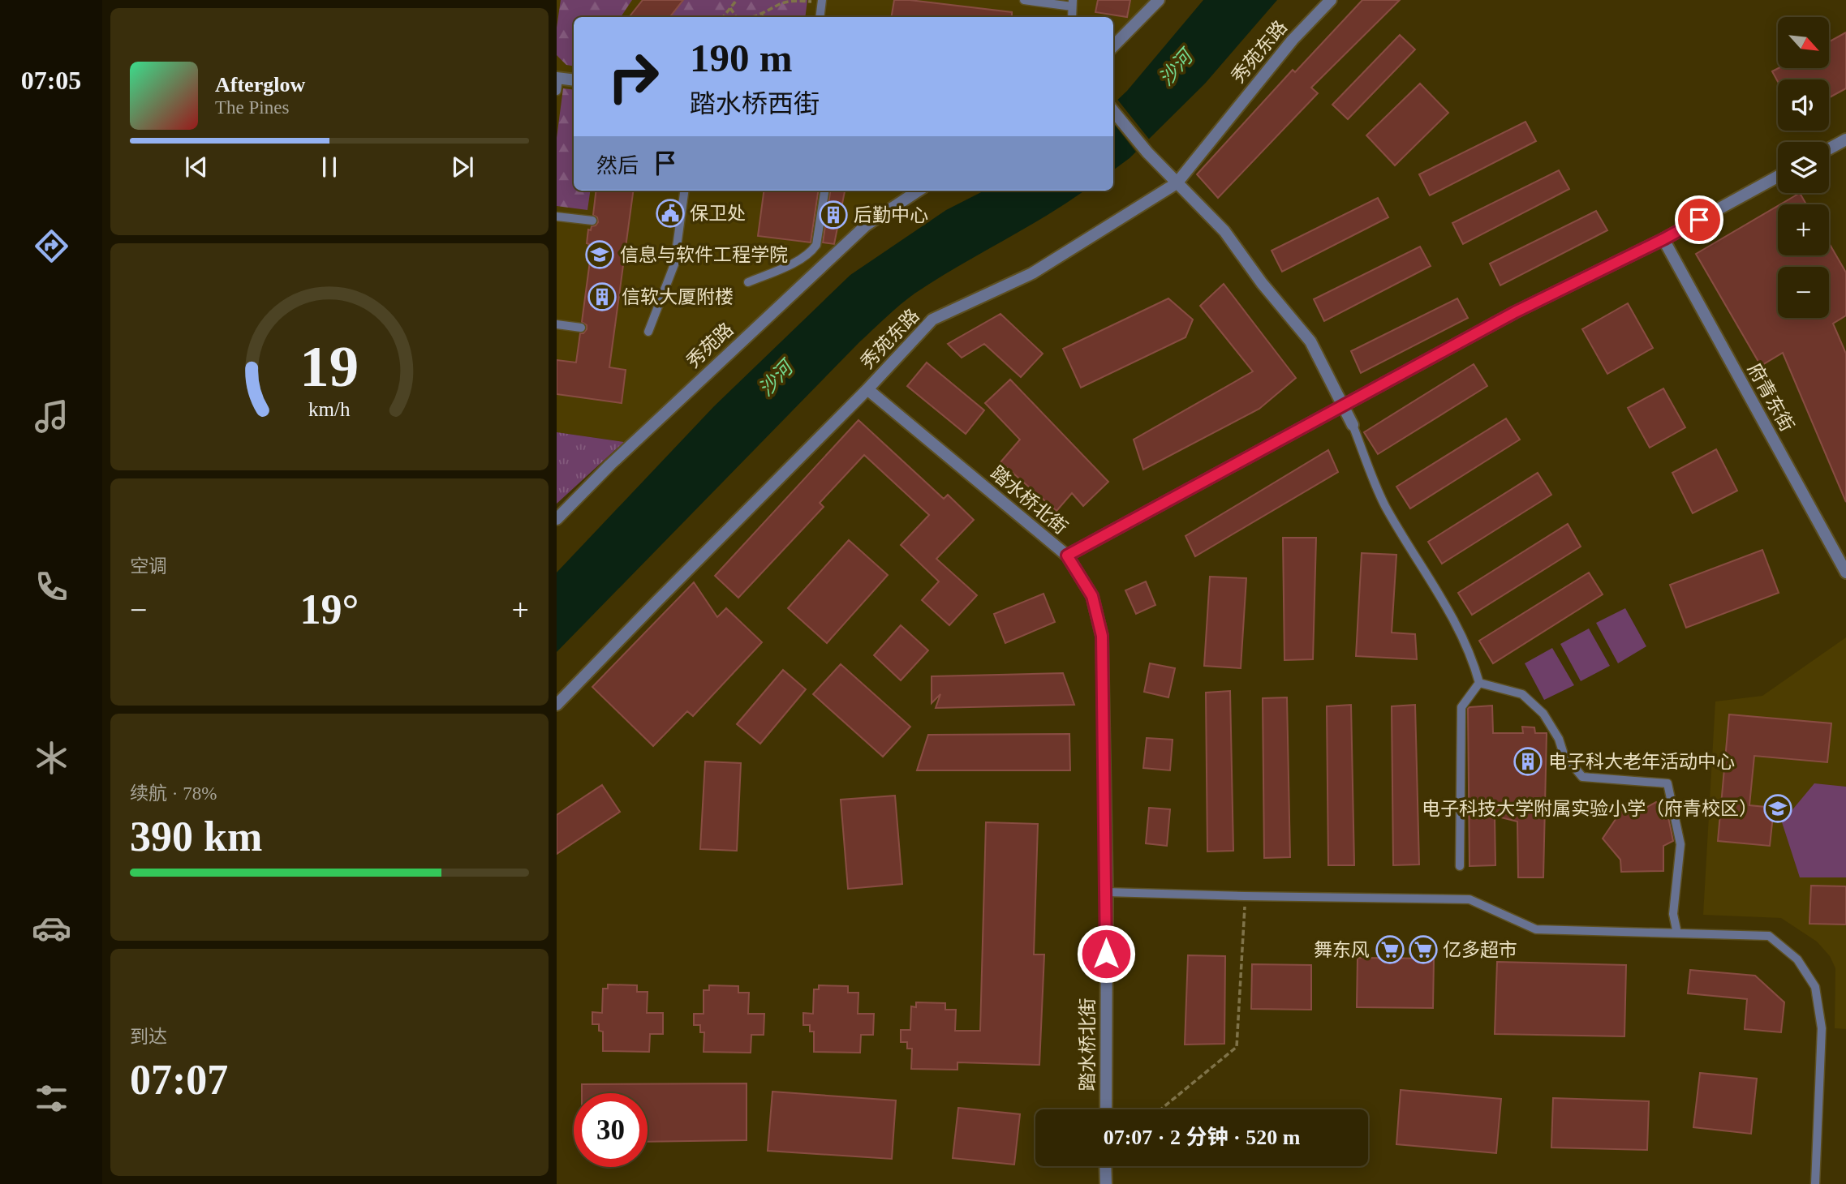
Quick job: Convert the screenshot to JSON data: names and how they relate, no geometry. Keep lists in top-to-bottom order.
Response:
{
  "streets": {
    "street": [
      "秀苑东路",
      "秀苑路",
      "府青东街",
      "踏水桥北街"
    ]
  },
  "crossings": [
    ["秀苑东路", "踏水桥北街"]
  ],
  "water": ["沙河"],
  "places": {
    "public building": ["保卫处"],
    "building": ["后勤中心", "信软大厦附楼", "电子科大老年活动中心"],
    "school or university": ["信息与软件工程学院", "电子科技大学附属实验小学（府青校区）"],
    "supermarket": ["舞东风", "亿多超市"]
  },
  "north": "bottom right",
  "page": {
    "tabs": "07:05",
    "map_buttons": ["+", "−"],
    "turn": ["190 m", "踏水桥西街"],
    "song": ["Afterglow", "The Pines"],
    "then": "然后",
    "tile": [
      "空调",
      ["续航 · 78%", "390 km"],
      ["到达", "07:07"]
    ],
    "heat": ["−", "19°", "+"],
    "limit": "30",
    "trip": "07:07 · 2 分钟 · 520 m",
    "gauge": ["19", "km/h"]
  }
}
